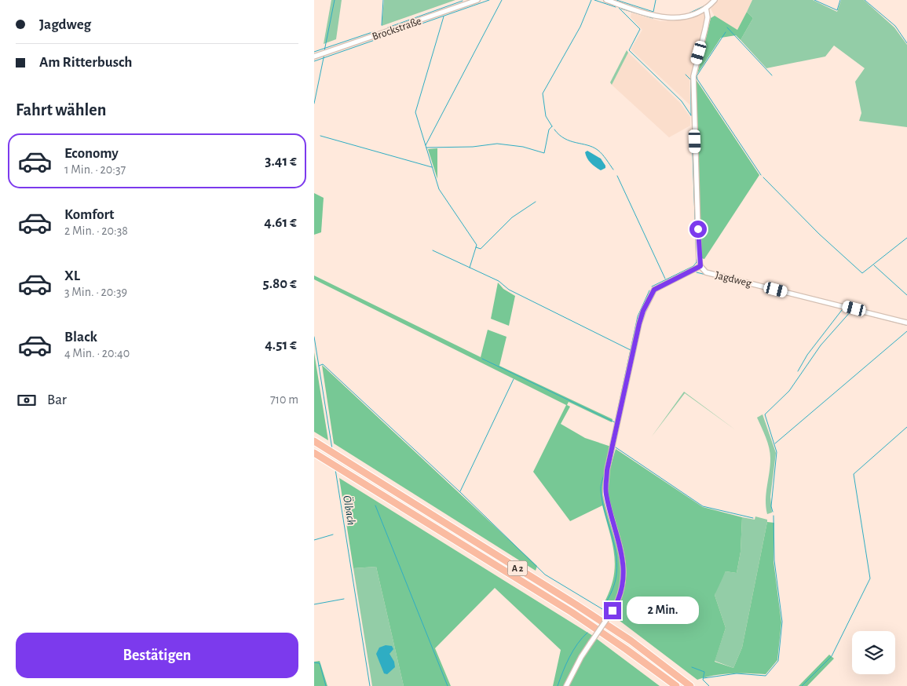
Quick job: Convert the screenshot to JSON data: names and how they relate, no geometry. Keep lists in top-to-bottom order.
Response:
{
  "streets": {
    "highway": ["A 2"],
    "street": ["Brockstraße", "Jagdweg"]
  },
  "water": ["Ölbach"],
  "page": {
    "banner": ["Jagdweg", "Am Ritterbusch"],
    "heading": "Fahrt wählen",
    "list": [
      {
        "name": "Economy",
        "note": "1 Min. · 20:37",
        "value": "3.41 €"
      },
      {
        "name": "Komfort",
        "note": "2 Min. · 20:38",
        "value": "4.61 €"
      },
      {
        "name": "XL",
        "note": "3 Min. · 20:39",
        "value": "5.80 €"
      },
      {
        "name": "Black",
        "note": "4 Min. · 20:40",
        "value": "4.51 €"
      }
    ],
    "pay": ["Bar", "710 m"],
    "bubble": "2 Min.",
    "buttons": "Bestätigen"
  }
}
